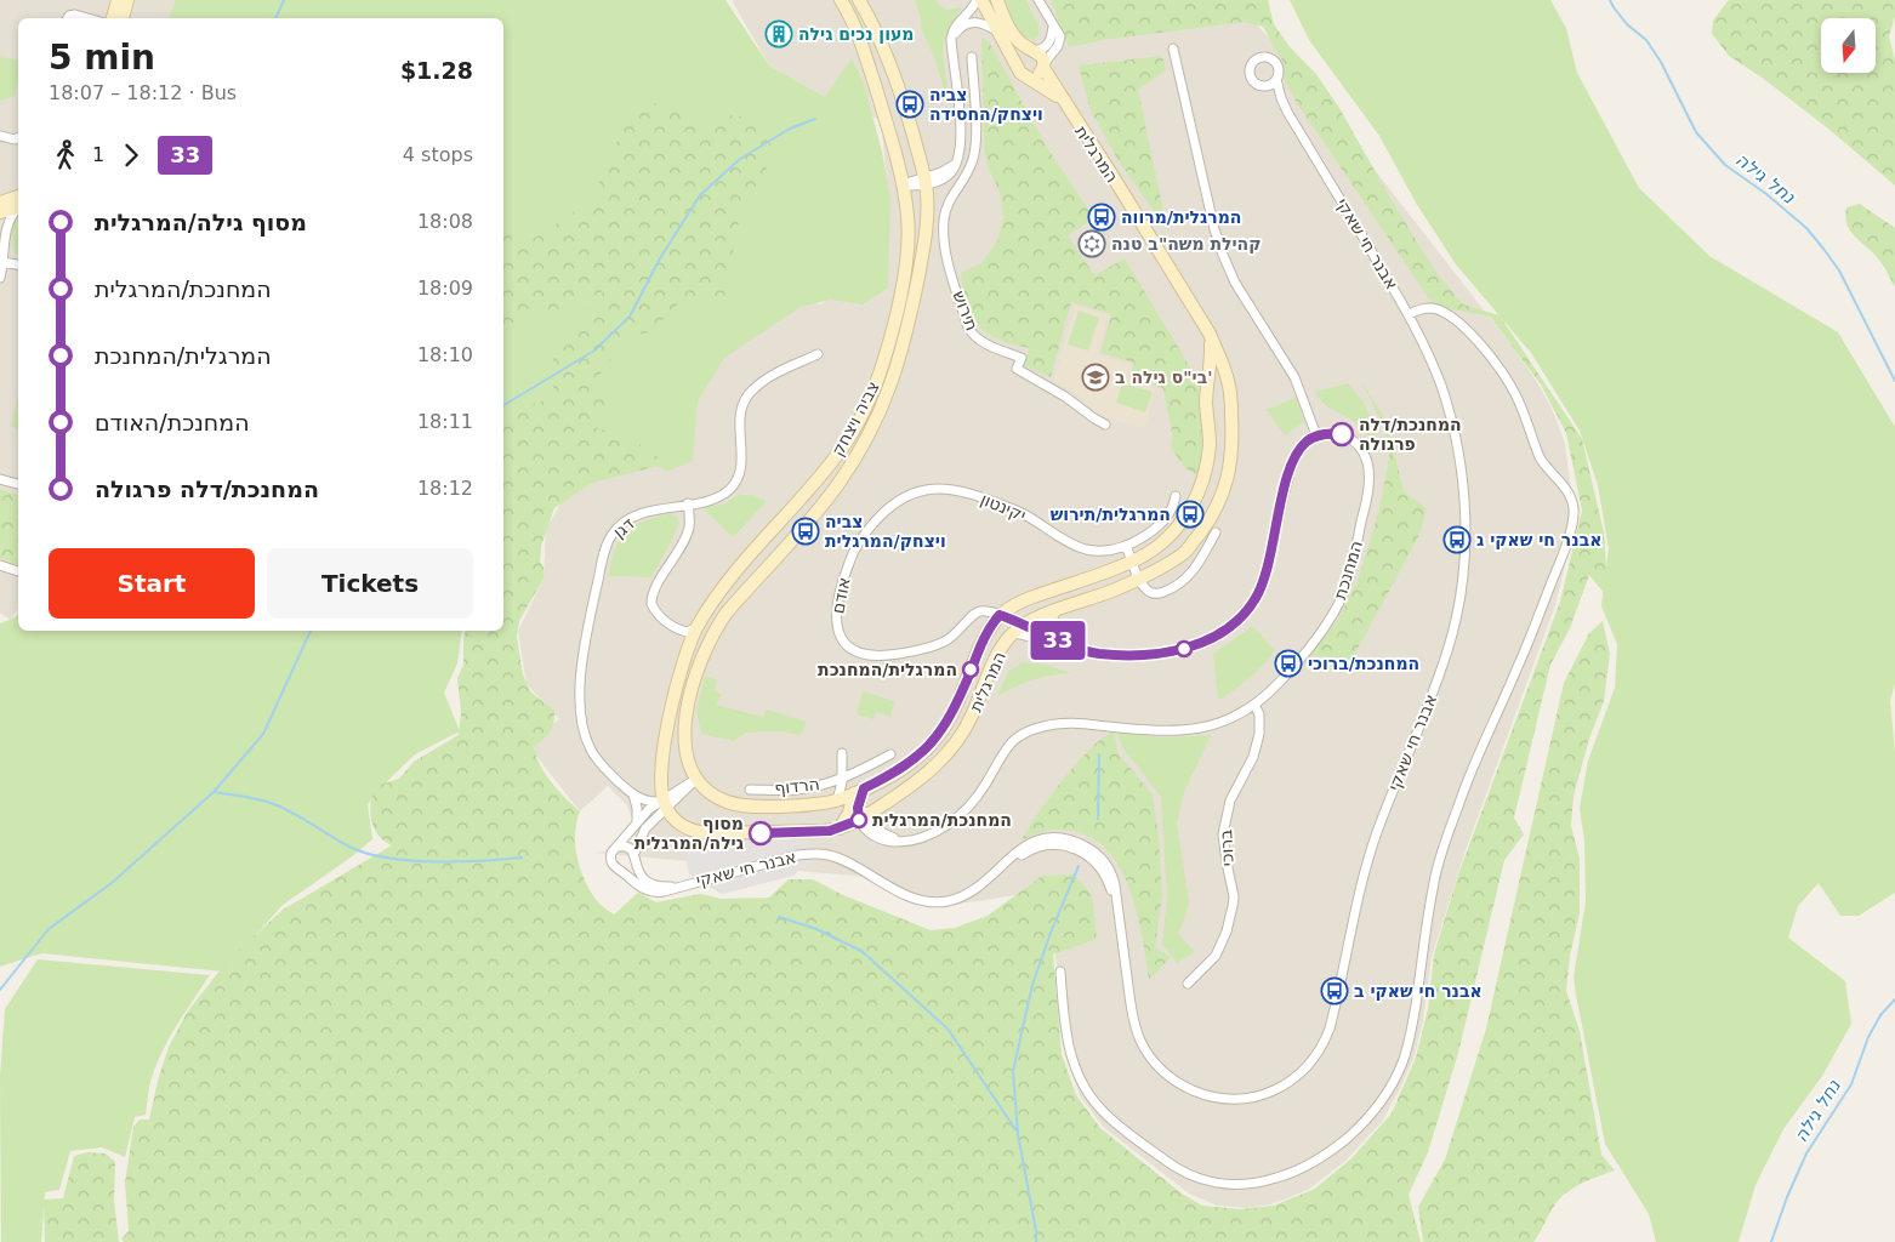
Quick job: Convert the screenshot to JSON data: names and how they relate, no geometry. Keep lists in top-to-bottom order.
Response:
{
  "streets": {
    "street": [
      "המרגלית",
      "אבנר חי שאקי",
      "תירוש",
      "צביה ויצחק",
      "יקינטון",
      "דגן",
      "המחנכת",
      "אודם",
      "הרדוף",
      "ברוכי"
    ]
  },
  "crossings": [
    ["המרגלית", "צביה ויצחק"],
    ["המרגלית", "דגן"],
    ["המרגלית", "המחנכת"],
    ["המרגלית", "אודם"],
    ["המרגלית", "הרדוף"],
    ["צביה ויצחק", "דגן"],
    ["יקינטון", "אודם"],
    ["המחנכת", "ברוכי"]
  ],
  "water": ["נחל גילה"],
  "places": {
    "building": ["מעון נכים גילה"],
    "bus stop": [
      "צביה ויצחק/החסידה",
      "המרגלית/מרווה",
      "המרגלית/תירוש",
      "צביה ויצחק/המרגלית",
      "אבנר חי שאקי ג",
      "המחנכת/ברוכי",
      "אבנר חי שאקי ב"
    ],
    "synagogue": ["קהילת משה\"ב טנה"],
    "school or university": ["בי\"ס גילה ב'"],
    "other": [
      "המחנכת/דלה פרגולה",
      "המרגלית/המחנכת",
      "המחנכת/המרגלית",
      "מסוף גילה/המרגלית"
    ]
  },
  "lines": ["bus line 33"],
  "north": "bottom",
  "page": {
    "on_map": "33",
    "heading": ["5 min", "18:07 – 18:12 · Bus", "$1.28"],
    "legs": ["1", "33", "4 stops"],
    "list": [
      {
        "name": "מסוף גילה/המרגלית",
        "value": "18:08"
      },
      {
        "name": "המחנכת/המרגלית",
        "value": "18:09"
      },
      {
        "name": "המרגלית/המחנכת",
        "value": "18:10"
      },
      {
        "name": "המחנכת/האודם",
        "value": "18:11"
      },
      {
        "name": "המחנכת/דלה פרגולה",
        "value": "18:12"
      }
    ],
    "buttons": ["Start", "Tickets"]
  }
}
